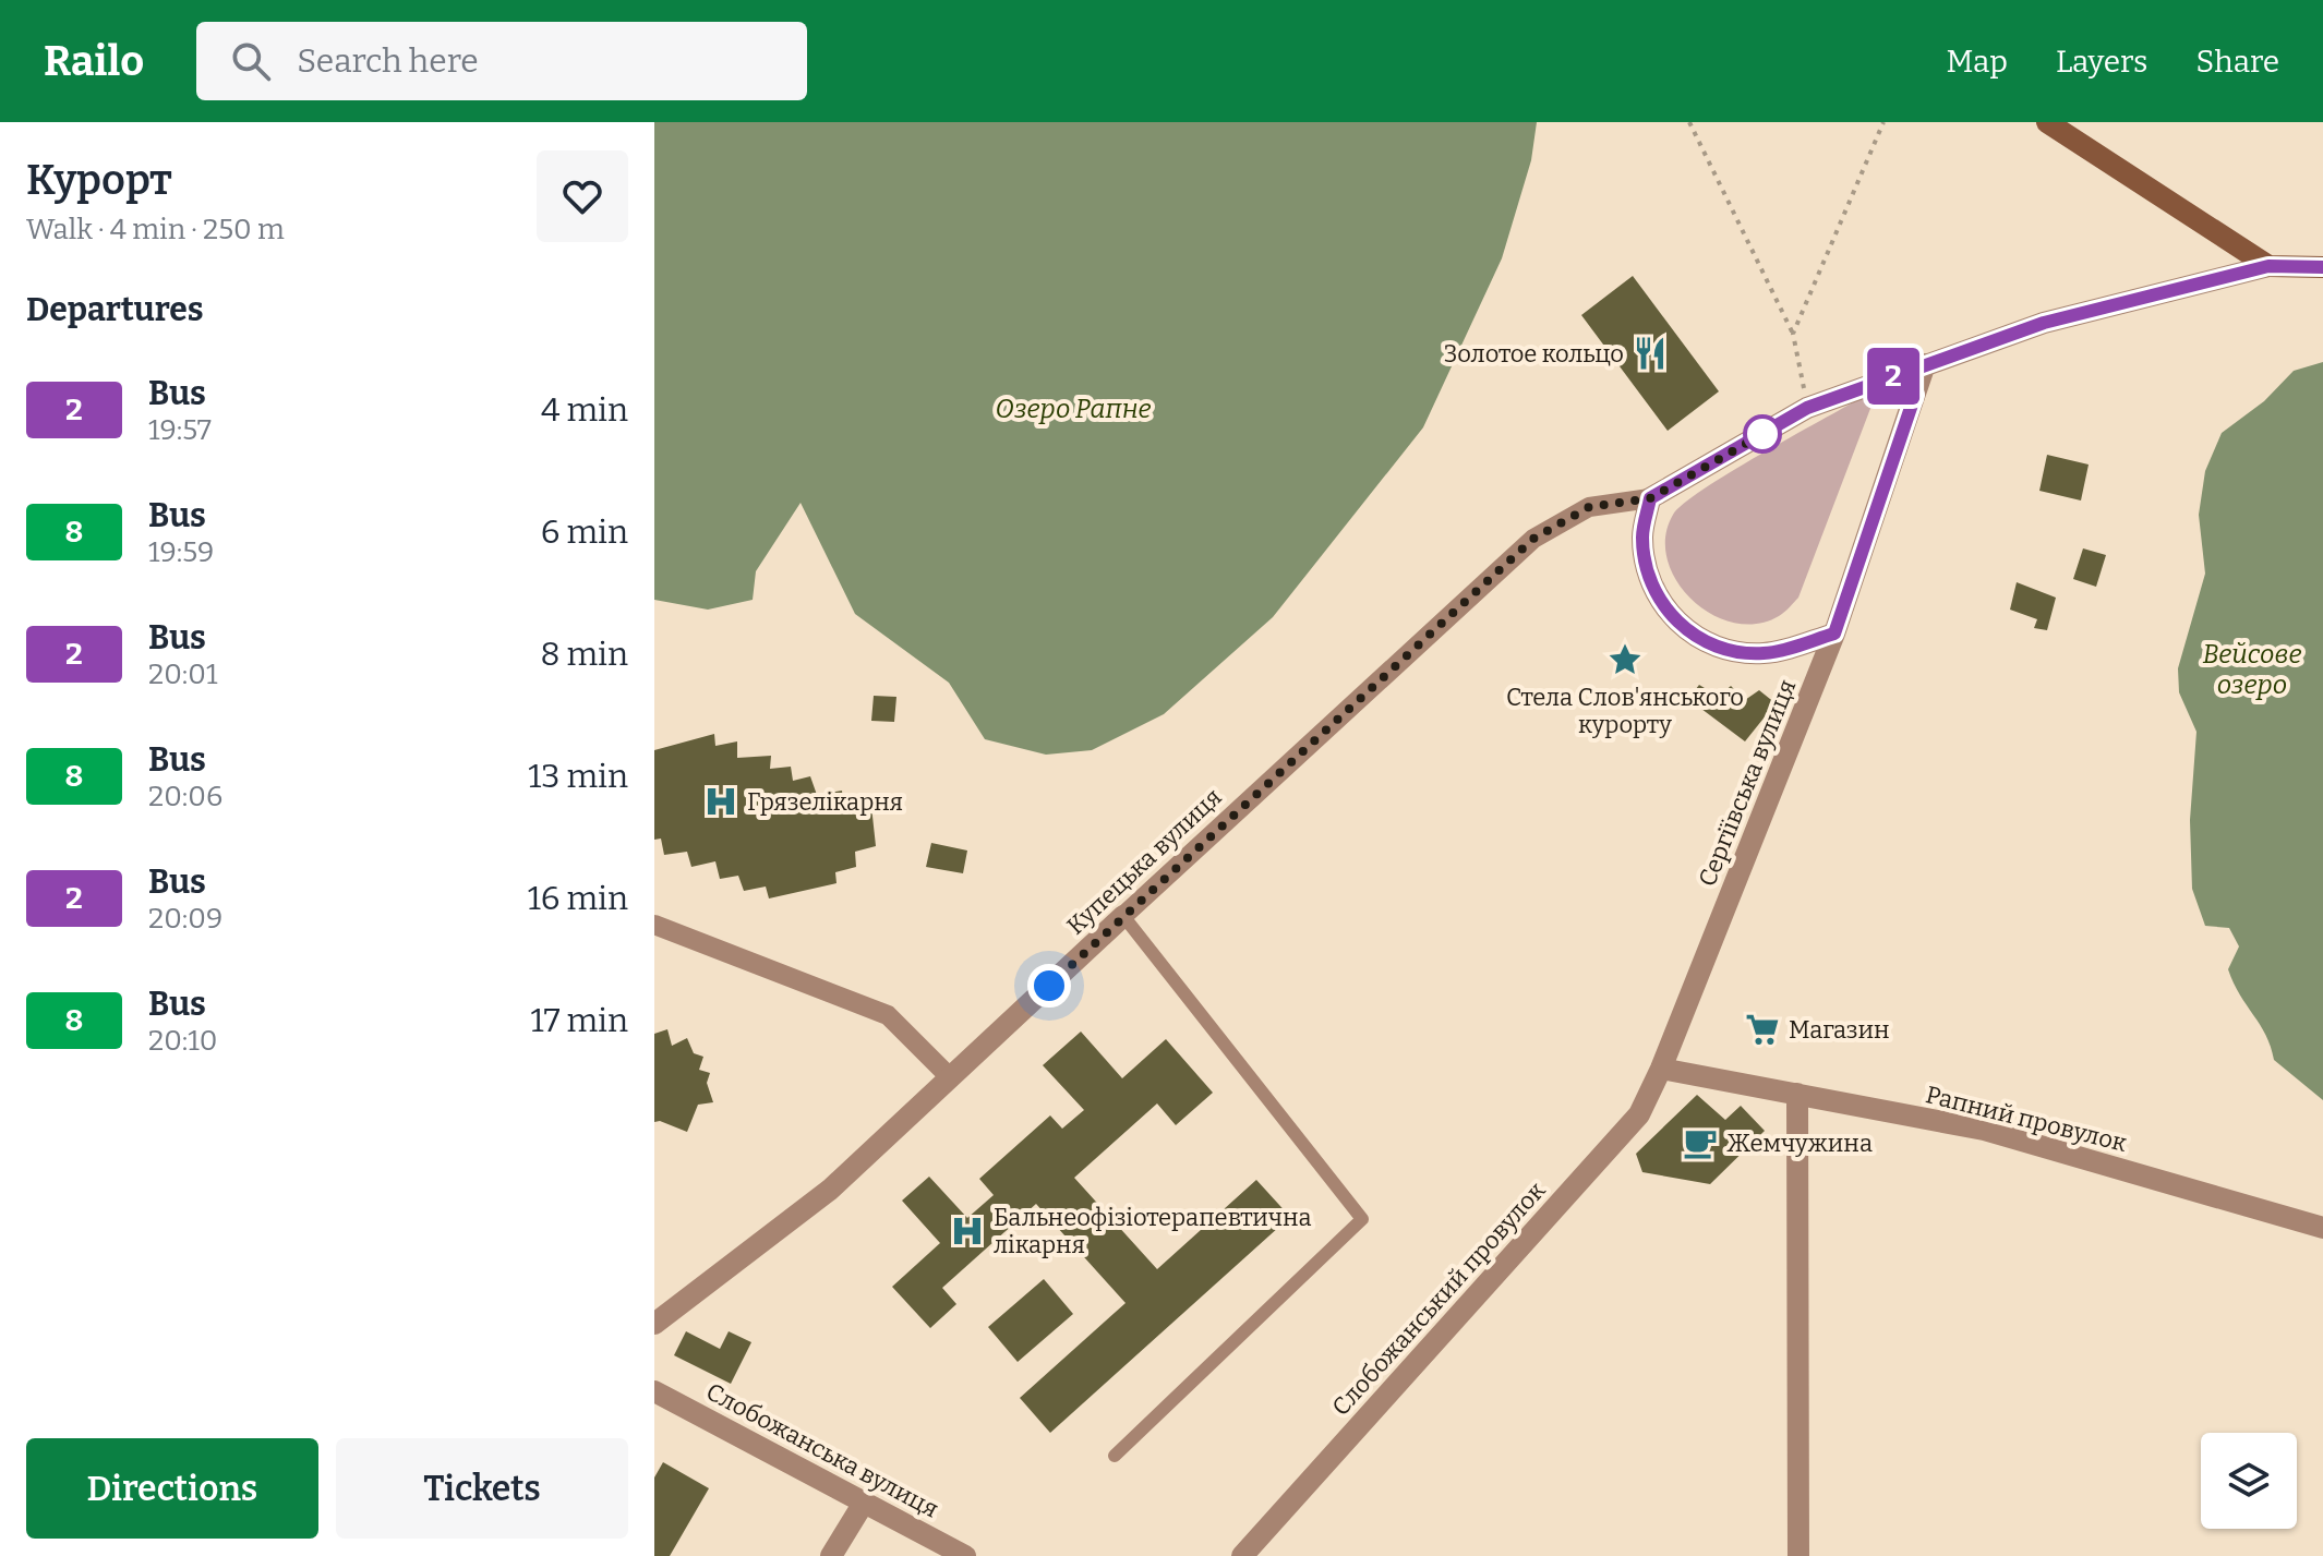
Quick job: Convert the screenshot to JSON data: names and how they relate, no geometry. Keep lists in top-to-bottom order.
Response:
{
  "streets": {
    "street": [
      "Сергіївська вулиця",
      "Купецька вулиця",
      "Рапний провулок",
      "Слобожанський провулок",
      "Слобожанська вулиця"
    ]
  },
  "crossings": [
    ["Сергіївська вулиця", "Рапний провулок"],
    ["Сергіївська вулиця", "Слобожанський провулок"],
    ["Рапний провулок", "Слобожанський провулок"]
  ],
  "water": ["Озеро Рапне", "Вейсове озеро"],
  "places": {
    "restaurant": ["Золотое кольцо"],
    "place": ["Стела Слов'янського курорту"],
    "hospital": ["Грязелікарня", "Бальнеофізіотерапевтична лікарня"],
    "supermarket": ["Магазин"],
    "cafe": ["Жемчужина"]
  },
  "lines": ["bus line 2"],
  "page": {
    "header": "Railo",
    "search": "Search here",
    "nav": ["Map", "Layers", "Share"],
    "heading": [
      ["Курорт", "Walk · 4 min · 250 m"],
      "Departures"
    ],
    "on_map": "2",
    "list": [
      {
        "mark": "2",
        "name": "Bus",
        "note": "19:57",
        "value": "4 min"
      },
      {
        "mark": "8",
        "name": "Bus",
        "note": "19:59",
        "value": "6 min"
      },
      {
        "mark": "2",
        "name": "Bus",
        "note": "20:01",
        "value": "8 min"
      },
      {
        "mark": "8",
        "name": "Bus",
        "note": "20:06",
        "value": "13 min"
      },
      {
        "mark": "2",
        "name": "Bus",
        "note": "20:09",
        "value": "16 min"
      },
      {
        "mark": "8",
        "name": "Bus",
        "note": "20:10",
        "value": "17 min"
      }
    ],
    "buttons": ["Directions", "Tickets"]
  }
}
